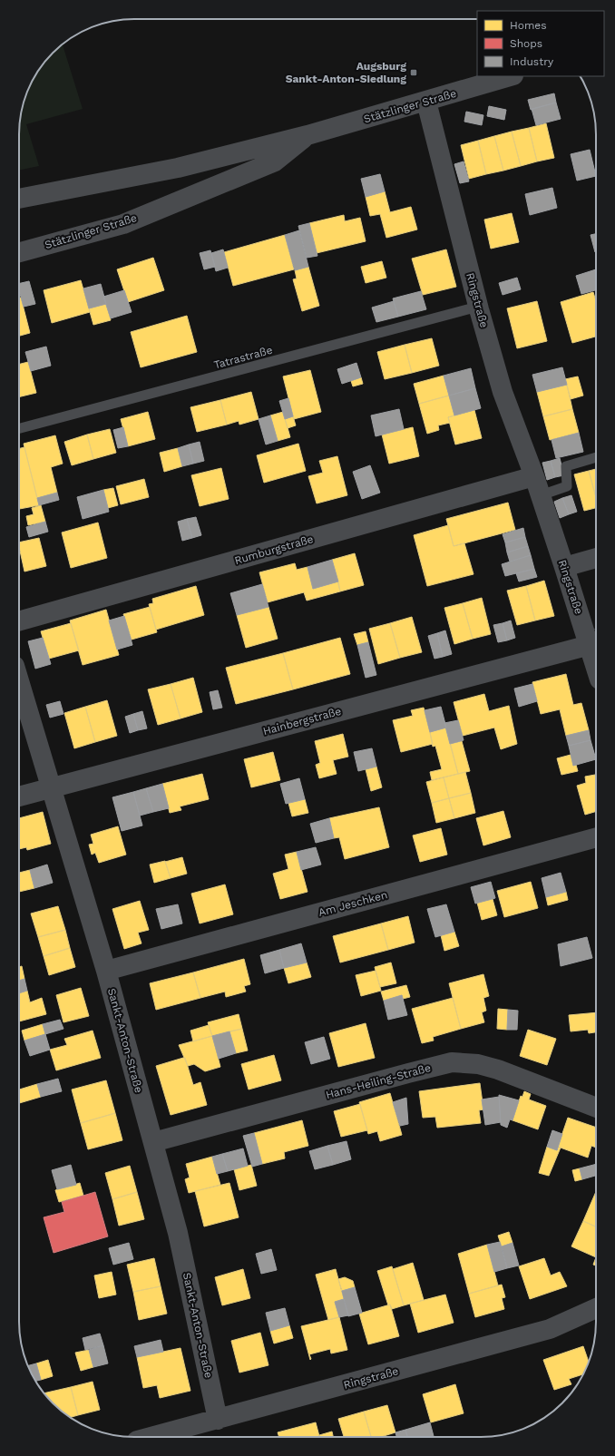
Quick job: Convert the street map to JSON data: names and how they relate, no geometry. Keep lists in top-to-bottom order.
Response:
{
  "streets": {
    "street": [
      "Stätzlinger Straße",
      "Ringstraße",
      "Rumburgstraße",
      "Hainbergstraße",
      "Am Jeschken",
      "Sankt-Anton-Straße",
      "Hans-Heiling-Straße"
    ],
    "lane": ["Tatrastraße"]
  },
  "crossings": [
    ["Stätzlinger Straße", "Ringstraße"],
    ["Ringstraße", "Tatrastraße"],
    ["Ringstraße", "Rumburgstraße"],
    ["Ringstraße", "Hainbergstraße"],
    ["Ringstraße", "Sankt-Anton-Straße"],
    ["Hainbergstraße", "Sankt-Anton-Straße"],
    ["Am Jeschken", "Sankt-Anton-Straße"],
    ["Sankt-Anton-Straße", "Hans-Heiling-Straße"]
  ],
  "places": {
    "transit": ["Augsburg Sankt-Anton-Siedlung"]
  },
  "legend": ["Homes", "Shops", "Industry"]
}
